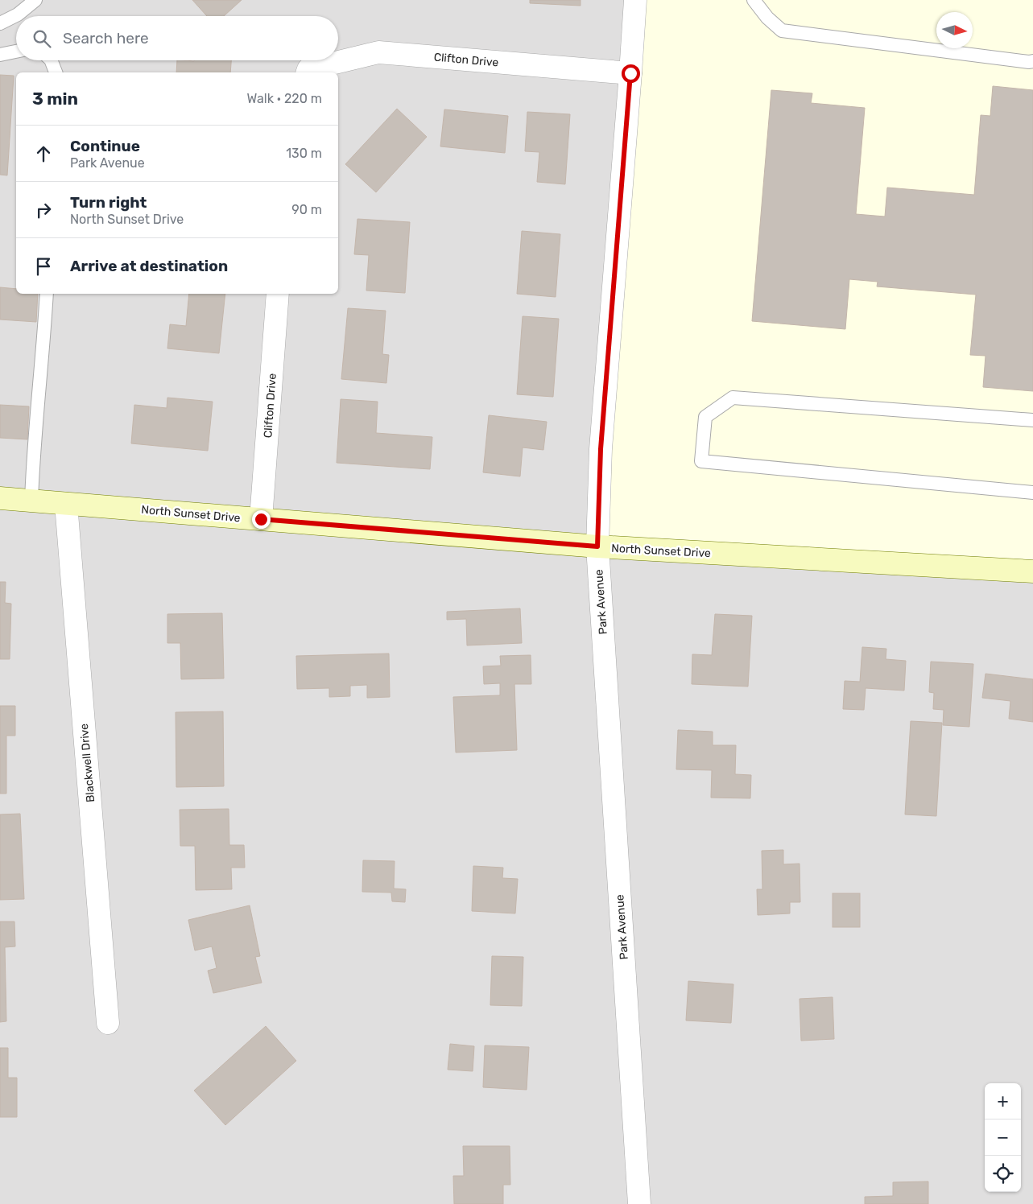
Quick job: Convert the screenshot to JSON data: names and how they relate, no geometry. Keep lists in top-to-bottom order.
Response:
{
  "streets": {
    "main road": ["North Sunset Drive"],
    "street": ["Clifton Drive", "Park Avenue", "Blackwell Drive"]
  },
  "crossings": [
    ["Clifton Drive", "North Sunset Drive"],
    ["Clifton Drive", "Park Avenue"],
    ["North Sunset Drive", "Park Avenue"],
    ["North Sunset Drive", "Blackwell Drive"]
  ],
  "north": "right",
  "page": {
    "search": "Search here",
    "heading": ["3 min", "Walk · 220 m"],
    "list": [
      ["Continue", "Park Avenue", "130 m"],
      ["Turn right", "North Sunset Drive", "90 m"],
      "Arrive at destination"
    ],
    "map_buttons": ["+", "−"]
  }
}
